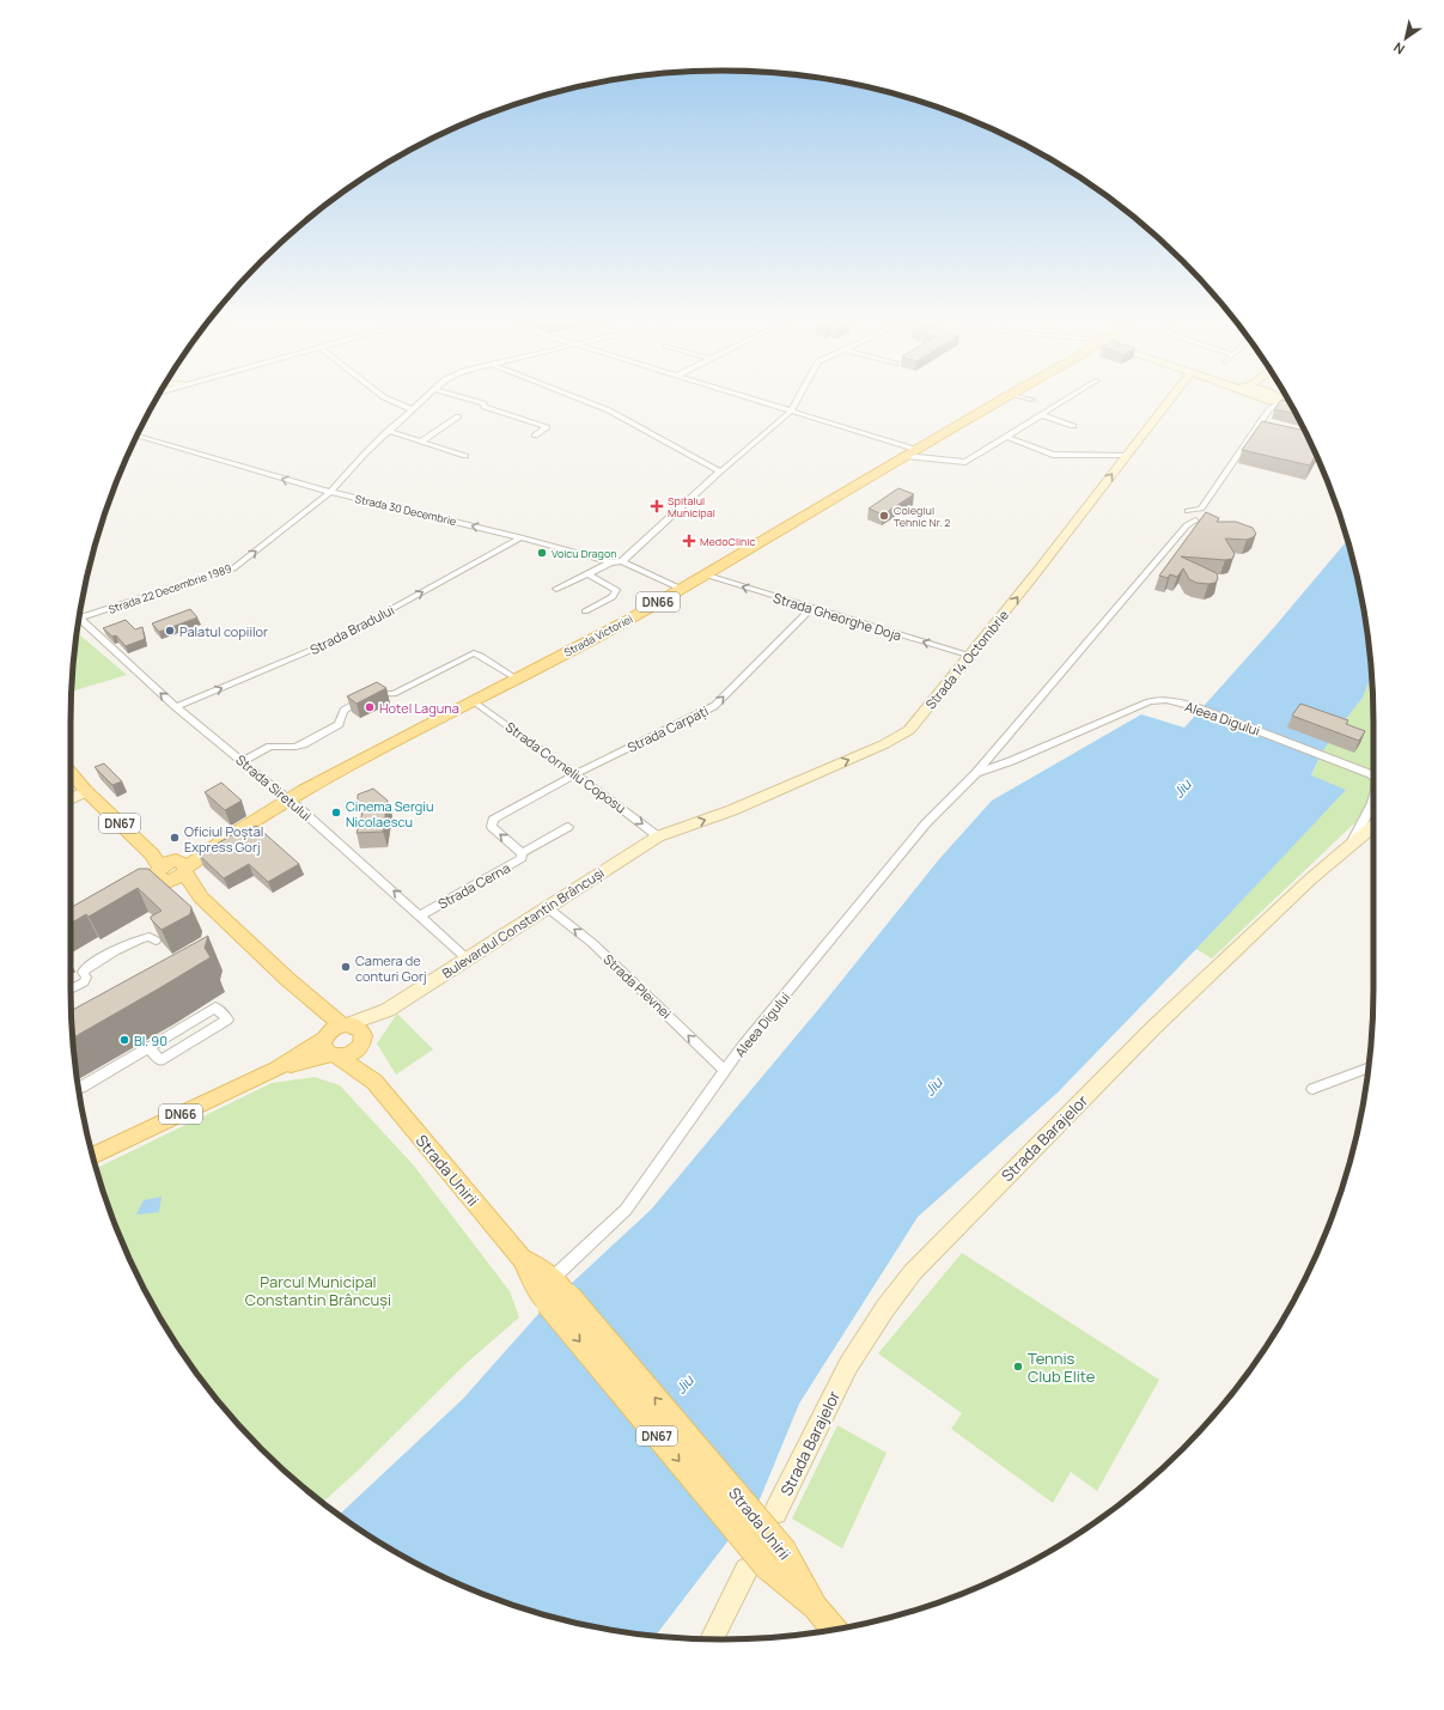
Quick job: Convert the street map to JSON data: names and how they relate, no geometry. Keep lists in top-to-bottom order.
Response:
{
  "streets": {
    "main road": [
      "DN66",
      "Strada Victoriei",
      "DN67",
      "Strada Unirii"
    ],
    "street": [
      "Strada 30 Decembrie",
      "Strada 22 Decembrie 1989",
      "Strada Gheorghe Doja",
      "Strada Bradului",
      "Strada 14 Octombrie",
      "Aleea Digului",
      "Strada Carpați",
      "Strada Corneliu Coposu",
      "Strada Siretului",
      "Strada Cerna",
      "Bulevardul Constantin Brâncuși",
      "Strada Plevnei",
      "Strada Barajelor"
    ]
  },
  "crossings": [
    ["Strada 30 Decembrie", "Strada 22 Decembrie 1989"],
    ["Strada 30 Decembrie", "Strada Bradului"],
    ["DN66", "Bulevardul Constantin Brâncuși"],
    ["DN66", "Strada Unirii"],
    ["Strada Gheorghe Doja", "Strada Victoriei"],
    ["Strada Gheorghe Doja", "Strada 14 Octombrie"],
    ["Strada Gheorghe Doja", "Strada Carpați"],
    ["Strada Bradului", "Strada Siretului"],
    ["Strada Victoriei", "Strada Corneliu Coposu"],
    ["Strada Victoriei", "Strada Siretului"],
    ["Strada Victoriei", "Strada Unirii"],
    ["Strada 14 Octombrie", "Strada Corneliu Coposu"],
    ["Strada 14 Octombrie", "Bulevardul Constantin Brâncuși"],
    ["Aleea Digului", "Strada Plevnei"],
    ["Aleea Digului", "Strada Barajelor"],
    ["Aleea Digului", "Strada Unirii"],
    ["Strada Carpați", "Strada Corneliu Coposu"],
    ["Strada Carpați", "Strada Cerna"],
    ["Strada Corneliu Coposu", "Strada Cerna"],
    ["Strada Corneliu Coposu", "Bulevardul Constantin Brâncuși"],
    ["Strada Siretului", "Strada Cerna"],
    ["Strada Siretului", "Bulevardul Constantin Brâncuși"],
    ["DN67", "Strada Unirii"],
    ["Bulevardul Constantin Brâncuși", "Strada Plevnei"],
    ["Bulevardul Constantin Brâncuși", "Strada Unirii"]
  ],
  "one_way": [
    "Strada 30 Decembrie",
    "Strada 22 Decembrie 1989",
    "Strada Gheorghe Doja",
    "Strada 14 Octombrie",
    "Strada Carpați",
    "Strada Corneliu Coposu",
    "Strada Siretului",
    "Strada Plevnei"
  ],
  "water": ["Jiu"],
  "parks": ["Parcul Municipal Constantin Brâncuși"],
  "places": {
    "health": ["Spitalul Municipal", "MedoClinic"],
    "other": [
      "Colegiul Tehnic Nr. 2",
      "Voicu Dragon",
      "Palatul copiilor",
      "Hotel Laguna",
      "Cinema Sergiu Nicolaescu",
      "Oficiul Poştal Express Gorj",
      "Camera de conturi Gorj",
      "Bl. 90",
      "Tennis Club Elite"
    ]
  },
  "north": "bottom left"
}
